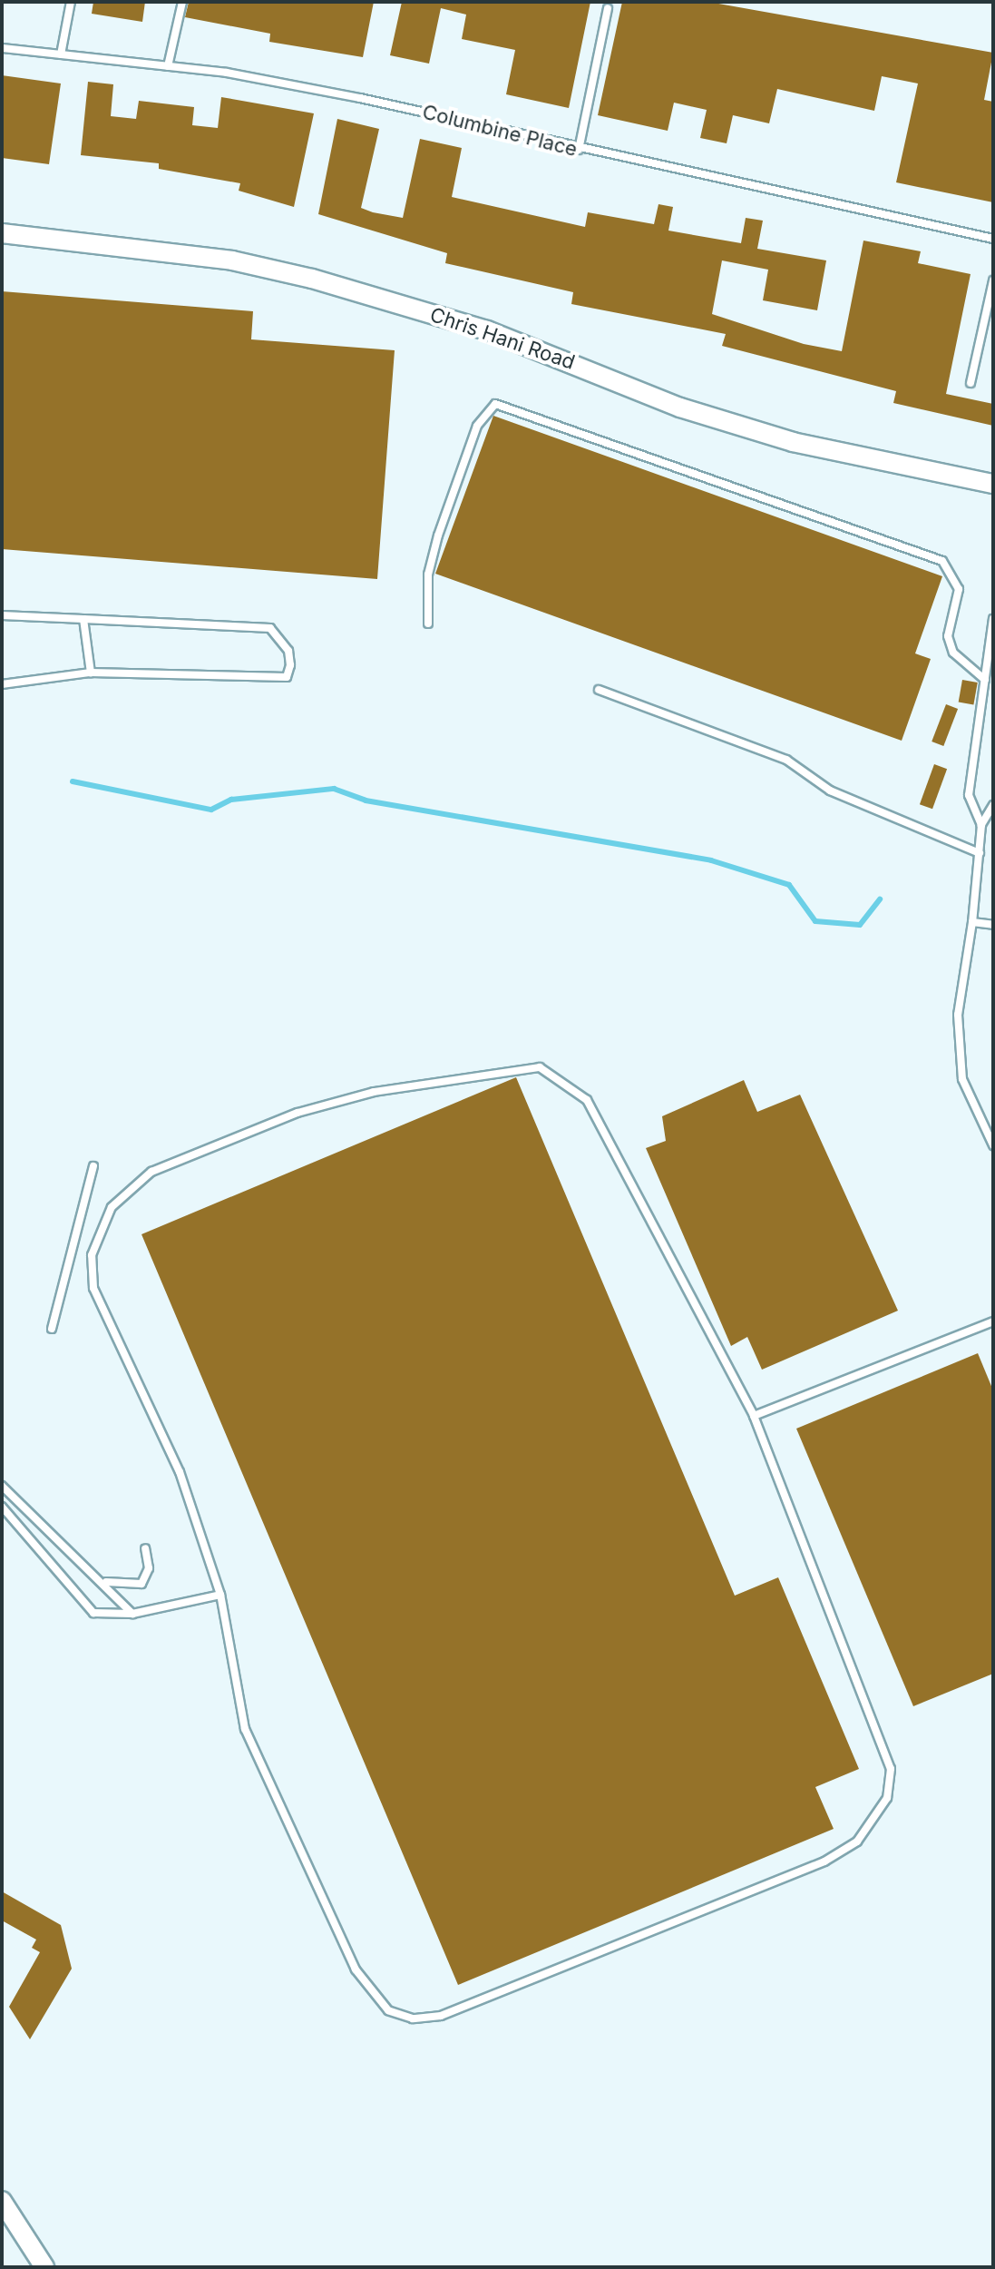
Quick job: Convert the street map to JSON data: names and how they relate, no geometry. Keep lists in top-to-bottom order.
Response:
{
  "streets": {
    "street": ["Chris Hani Road"],
    "lane": ["Columbine Place"]
  }
}
